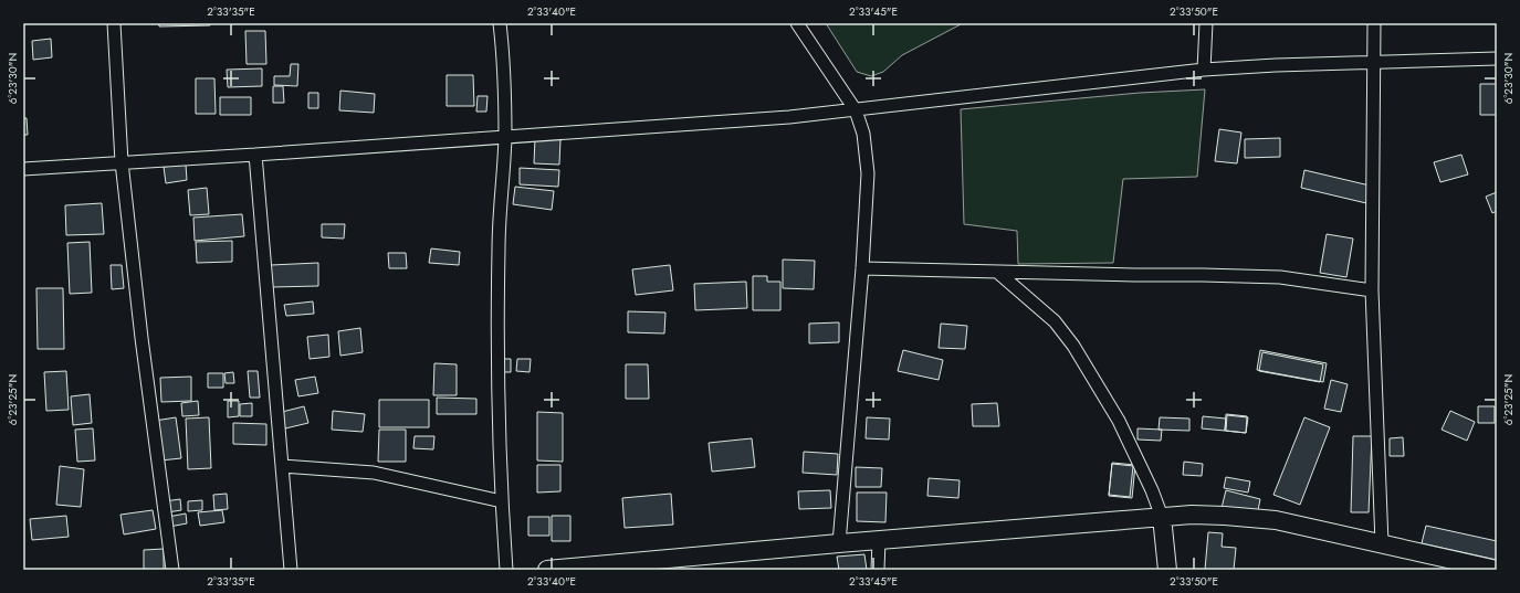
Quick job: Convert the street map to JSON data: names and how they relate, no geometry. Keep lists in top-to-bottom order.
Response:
{
  "coordinates": [
    "2°33'35\"E",
    "2°33'40\"E",
    "2°33'45\"E",
    "2°33'50\"E",
    "6°23'30\"N",
    "6°23'25\"N"
  ]
}
